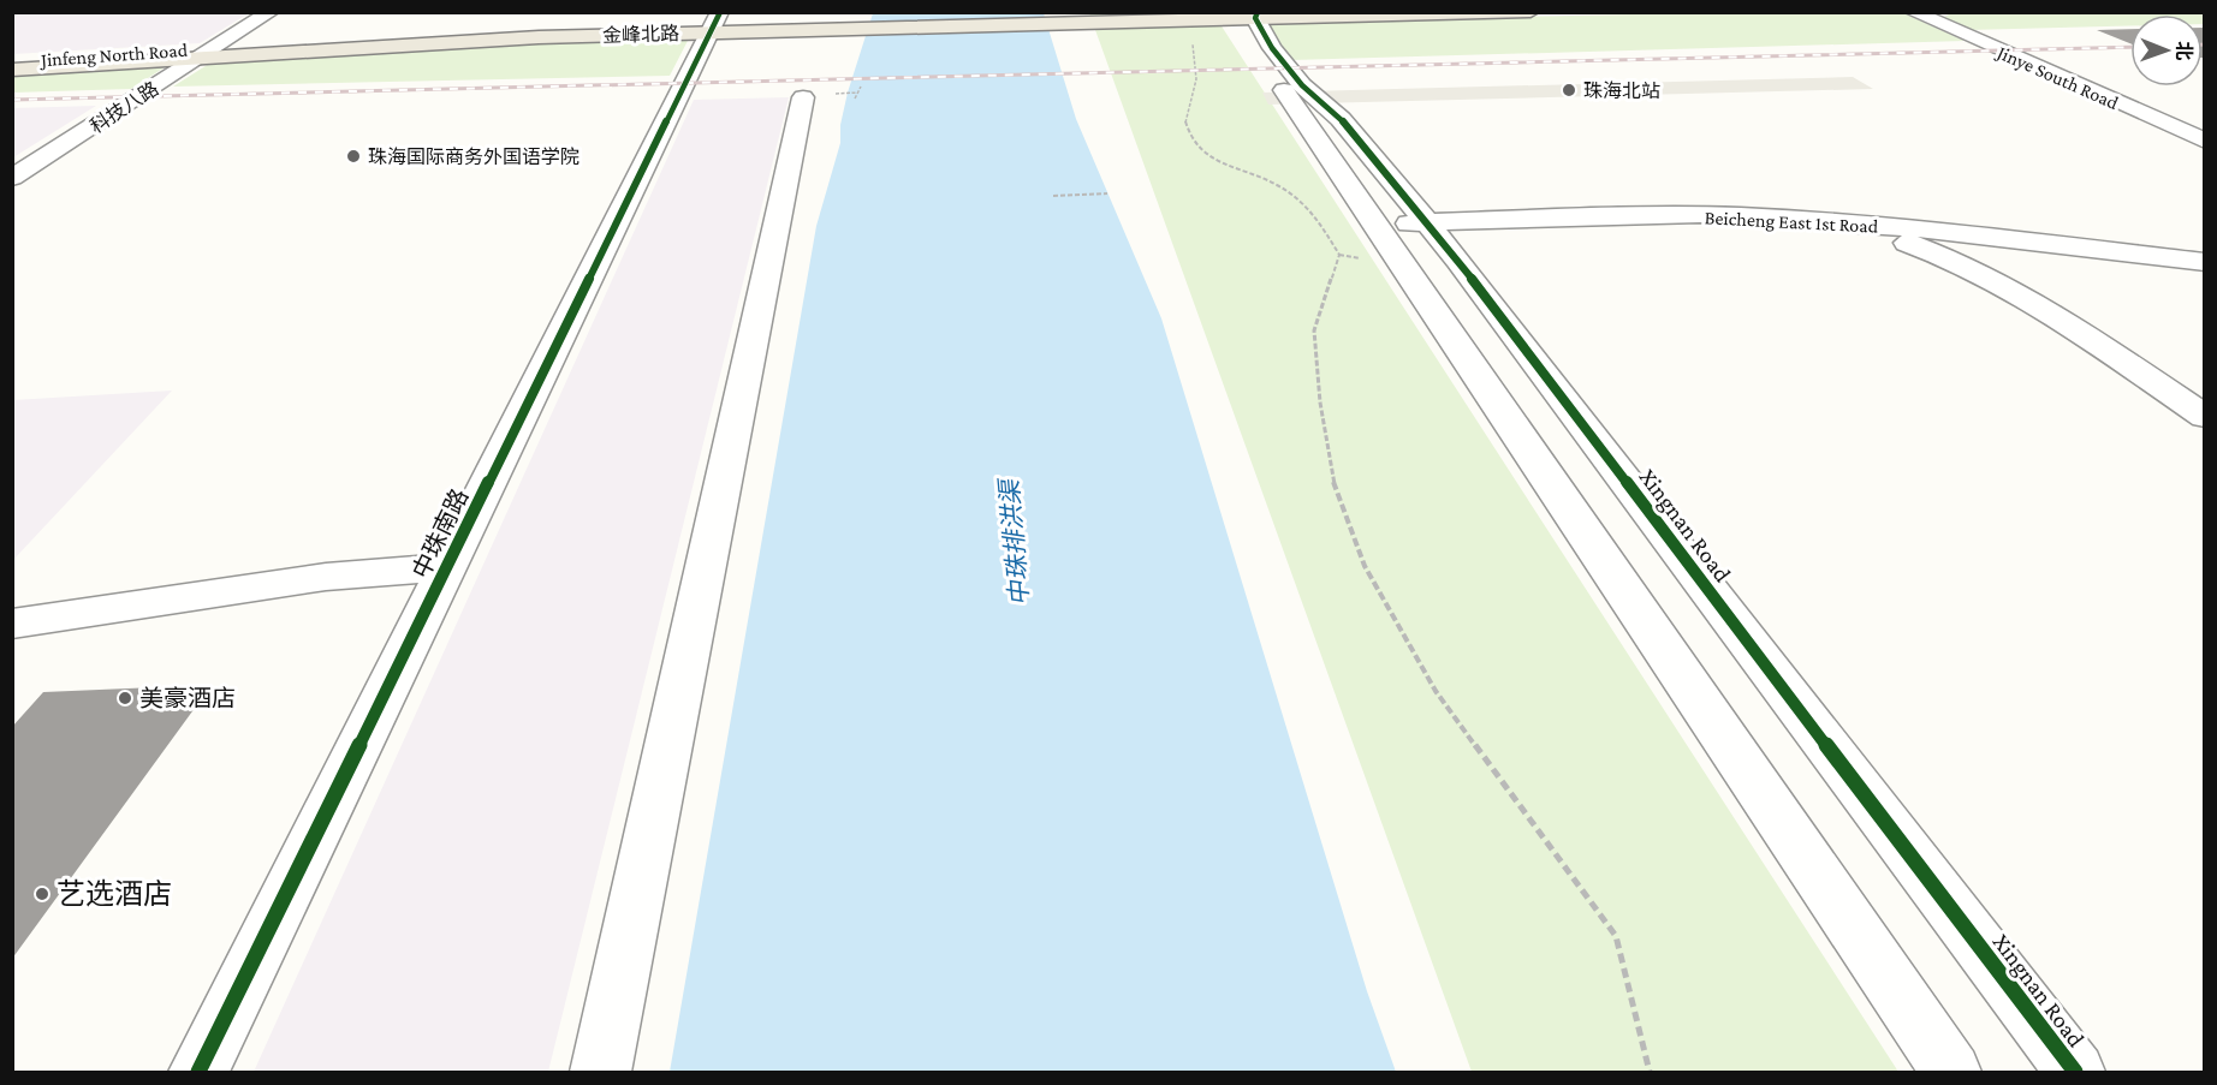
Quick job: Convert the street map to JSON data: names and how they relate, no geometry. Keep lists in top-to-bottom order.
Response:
{
  "streets": {
    "main road": ["金峰北路", "Jinfeng North Road"],
    "street": [
      "Jinye South Road",
      "科技八路",
      "Beicheng East 1st Road",
      "Xingnan Road",
      "中珠南路"
    ]
  },
  "crossings": [
    ["金峰北路", "Jinfeng North Road"],
    ["金峰北路", "科技八路"],
    ["金峰北路", "Xingnan Road"],
    ["金峰北路", "中珠南路"],
    ["Jinfeng North Road", "科技八路"],
    ["Beicheng East 1st Road", "Xingnan Road"]
  ],
  "water": ["中珠排洪渠"],
  "places": [
    "珠海北站",
    "珠海国际商务外国语学院",
    "美豪酒店",
    "艺选酒店"
  ],
  "north": "right"
}
